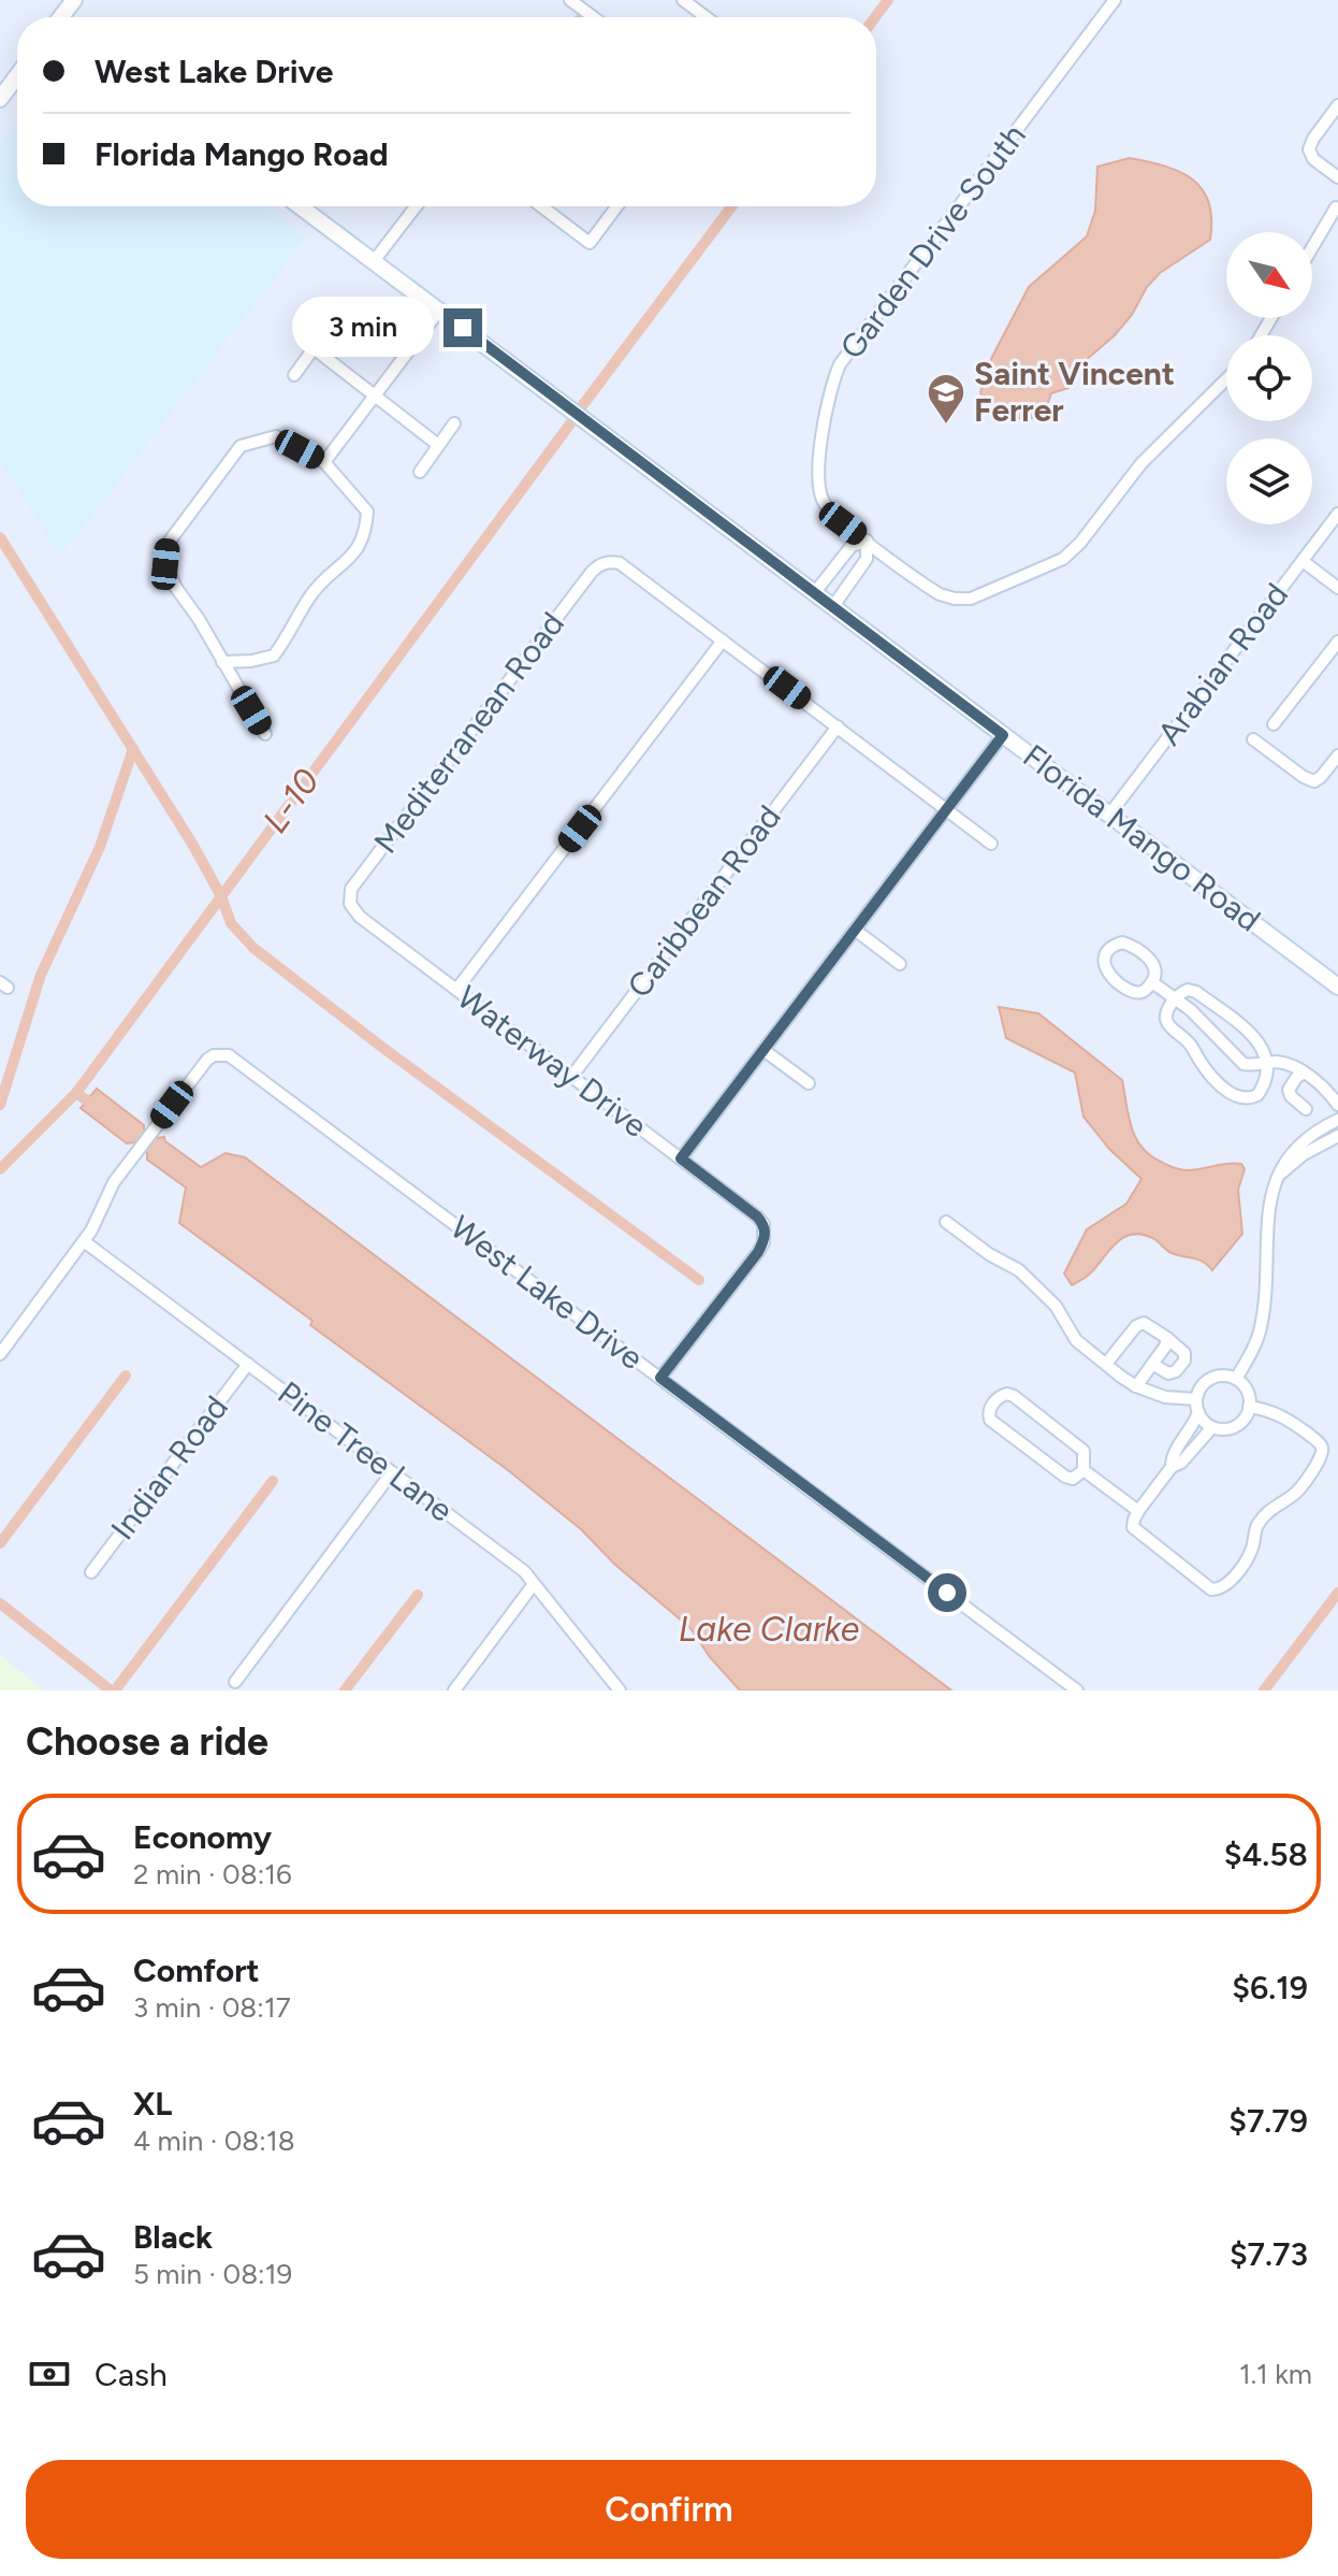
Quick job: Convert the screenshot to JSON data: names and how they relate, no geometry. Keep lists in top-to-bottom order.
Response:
{
  "streets": {
    "street": [
      "Garden Drive South",
      "Arabian Road",
      "Mediterranean Road",
      "Florida Mango Road",
      "Caribbean Road",
      "Waterway Drive",
      "West Lake Drive",
      "Pine Tree Lane",
      "Indian Road"
    ]
  },
  "crossings": [
    ["Arabian Road", "Florida Mango Road"],
    ["Mediterranean Road", "Waterway Drive"],
    ["Caribbean Road", "Waterway Drive"],
    ["Waterway Drive", "West Lake Drive"],
    ["West Lake Drive", "Pine Tree Lane"],
    ["Pine Tree Lane", "Indian Road"]
  ],
  "water": ["L-10", "Lake Clarke"],
  "places": {
    "school or university": ["Saint Vincent Ferrer"]
  },
  "north": "bottom right",
  "page": {
    "banner": ["West Lake Drive", "Florida Mango Road"],
    "bubble": "3 min",
    "heading": "Choose a ride",
    "list": [
      {
        "name": "Economy",
        "note": "2 min · 08:16",
        "value": "$4.58"
      },
      {
        "name": "Comfort",
        "note": "3 min · 08:17",
        "value": "$6.19"
      },
      {
        "name": "XL",
        "note": "4 min · 08:18",
        "value": "$7.79"
      },
      {
        "name": "Black",
        "note": "5 min · 08:19",
        "value": "$7.73"
      }
    ],
    "pay": ["Cash", "1.1 km"],
    "buttons": "Confirm"
  }
}
